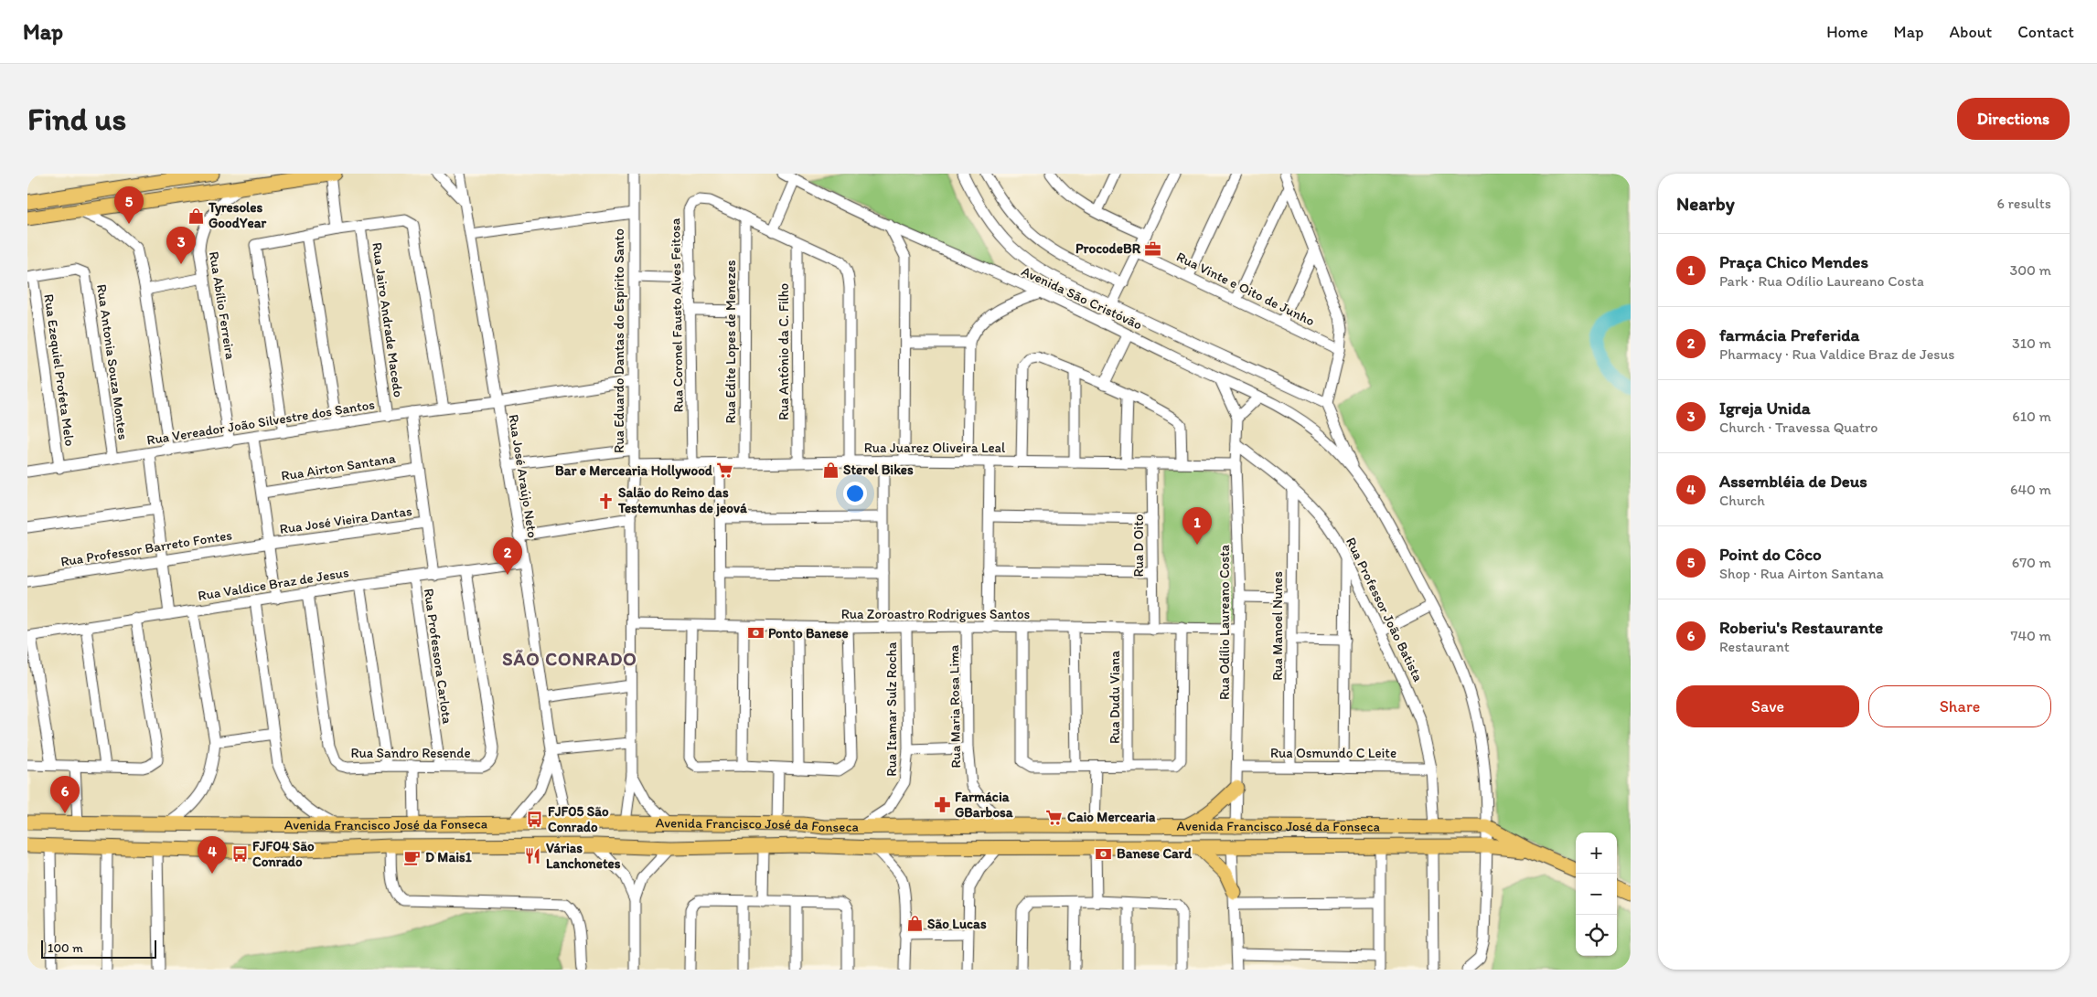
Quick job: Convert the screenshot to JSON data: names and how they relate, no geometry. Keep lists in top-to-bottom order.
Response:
{
  "streets": {
    "main road": ["Avenida Francisco José da Fonseca"],
    "street": [
      "Rua Vinte e Oito de Junho",
      "Avenida São Cristóvão",
      "Rua Abílio Ferreira",
      "Rua Coronel Fausto Alves Feitosa",
      "Rua Jairo Andrade Macedo",
      "Rua Eduardo Dantas do Espírito Santo",
      "Rua Edite Lopes de Menezes",
      "Rua Antônio da C. Filho",
      "Rua Antonia Souza Montes",
      "Rua Ezequiel Profeta Melo",
      "Rua Vereador João Silvestre dos Santos",
      "Rua Juarez Oliveira Leal",
      "Rua Airton Santana",
      "Rua José Araújo Neto",
      "Rua José Vieira Dantas",
      "Rua D Oito",
      "Rua Professor Barreto Fontes",
      "Rua Valdice Braz de Jesus",
      "Rua Professor João Batista",
      "Rua Zoroastro Rodrigues Santos",
      "Rua Odílio Laureano Costa",
      "Rua Manoel Nunes",
      "Rua Professora Carlota",
      "Rua Dudu Viana",
      "Rua Maria Rosa Lima",
      "Rua Itamar Sulz Rocha",
      "Rua Sandro Resende",
      "Rua Osmundo C Leite"
    ]
  },
  "crossings": [
    ["Rua Abílio Ferreira", "Rua Vereador João Silvestre dos Santos"],
    ["Rua Coronel Fausto Alves Feitosa", "Rua Edite Lopes de Menezes"],
    ["Rua Coronel Fausto Alves Feitosa", "Rua Antônio da C. Filho"],
    ["Rua Coronel Fausto Alves Feitosa", "Rua Juarez Oliveira Leal"],
    ["Rua Jairo Andrade Macedo", "Rua Vereador João Silvestre dos Santos"],
    ["Rua Eduardo Dantas do Espírito Santo", "Rua Vereador João Silvestre dos Santos"],
    ["Rua Eduardo Dantas do Espírito Santo", "Rua Juarez Oliveira Leal"],
    ["Rua Eduardo Dantas do Espírito Santo", "Rua Zoroastro Rodrigues Santos"],
    ["Rua Eduardo Dantas do Espírito Santo", "Avenida Francisco José da Fonseca"],
    ["Rua Edite Lopes de Menezes", "Rua Juarez Oliveira Leal"],
    ["Rua Antônio da C. Filho", "Rua Juarez Oliveira Leal"],
    ["Rua Antonia Souza Montes", "Rua Ezequiel Profeta Melo"],
    ["Rua Antonia Souza Montes", "Rua Vereador João Silvestre dos Santos"],
    ["Rua Ezequiel Profeta Melo", "Rua Vereador João Silvestre dos Santos"],
    ["Rua Vereador João Silvestre dos Santos", "Rua José Araújo Neto"],
    ["Rua Juarez Oliveira Leal", "Rua D Oito"],
    ["Rua Juarez Oliveira Leal", "Rua Odílio Laureano Costa"],
    ["Rua José Araújo Neto", "Rua Valdice Braz de Jesus"],
    ["Rua José Araújo Neto", "Avenida Francisco José da Fonseca"],
    ["Rua José Vieira Dantas", "Rua Professor Barreto Fontes"],
    ["Rua D Oito", "Rua Zoroastro Rodrigues Santos"],
    ["Rua Valdice Braz de Jesus", "Rua Professora Carlota"],
    ["Rua Valdice Braz de Jesus", "Rua Sandro Resende"],
    ["Rua Professor João Batista", "Rua Odílio Laureano Costa"],
    ["Rua Professor João Batista", "Rua Manoel Nunes"],
    ["Rua Professor João Batista", "Rua Osmundo C Leite"],
    ["Rua Professor João Batista", "Avenida Francisco José da Fonseca"],
    ["Rua Zoroastro Rodrigues Santos", "Rua Odílio Laureano Costa"],
    ["Rua Zoroastro Rodrigues Santos", "Rua Dudu Viana"],
    ["Rua Zoroastro Rodrigues Santos", "Rua Maria Rosa Lima"],
    ["Rua Zoroastro Rodrigues Santos", "Rua Itamar Sulz Rocha"],
    ["Rua Odílio Laureano Costa", "Rua Osmundo C Leite"],
    ["Rua Odílio Laureano Costa", "Avenida Francisco José da Fonseca"],
    ["Rua Manoel Nunes", "Rua Osmundo C Leite"],
    ["Rua Professora Carlota", "Rua Sandro Resende"],
    ["Rua Maria Rosa Lima", "Avenida Francisco José da Fonseca"],
    ["Rua Itamar Sulz Rocha", "Avenida Francisco José da Fonseca"]
  ],
  "districts": ["SÃO CONRADO"],
  "places": {
    "shop": ["Tyresoles GoodYear", "Sterel Bikes", "São Lucas"],
    "office": ["ProcodeBR"],
    "supermarket": ["Bar e Mercearia Hollywood", "Caio Mercearia"],
    "church": ["Salão do Reino das Testemunhas de jeová"],
    "bank": ["Ponto Banese", "Banese Card"],
    "pharmacy": ["Farmácia GBarbosa"],
    "bus stop": ["FJF05 São Conrado", "FJF04 São Conrado"],
    "restaurant": ["Várias Lanchonetes"],
    "cafe": ["D Mais1"]
  },
  "scale_bar": "100 m",
  "page": {
    "header": "Map",
    "nav": [
      "Home",
      "Map",
      "About",
      "Contact"
    ],
    "buttons": [
      "Directions",
      ["Save", "Share"]
    ],
    "title": "Find us",
    "heading": ["Nearby", "6 results"],
    "pins": [
      "5",
      "3",
      "1",
      "2",
      "6",
      "4"
    ],
    "list": [
      {
        "mark": "1",
        "name": "Praça Chico Mendes",
        "note": "Park · Rua Odílio Laureano Costa",
        "value": "300 m"
      },
      {
        "mark": "2",
        "name": "farmácia Preferida",
        "note": "Pharmacy · Rua Valdice Braz de Jesus",
        "value": "310 m"
      },
      {
        "mark": "3",
        "name": "Igreja Unida",
        "note": "Church · Travessa Quatro",
        "value": "610 m"
      },
      {
        "mark": "4",
        "name": "Assembléia de Deus",
        "note": "Church",
        "value": "640 m"
      },
      {
        "mark": "5",
        "name": "Point do Côco",
        "note": "Shop · Rua Airton Santana",
        "value": "670 m"
      },
      {
        "mark": "6",
        "name": "Roberiu's Restaurante",
        "note": "Restaurant",
        "value": "740 m"
      }
    ],
    "map_buttons": ["+", "−"],
    "scale": "100 m"
  }
}
